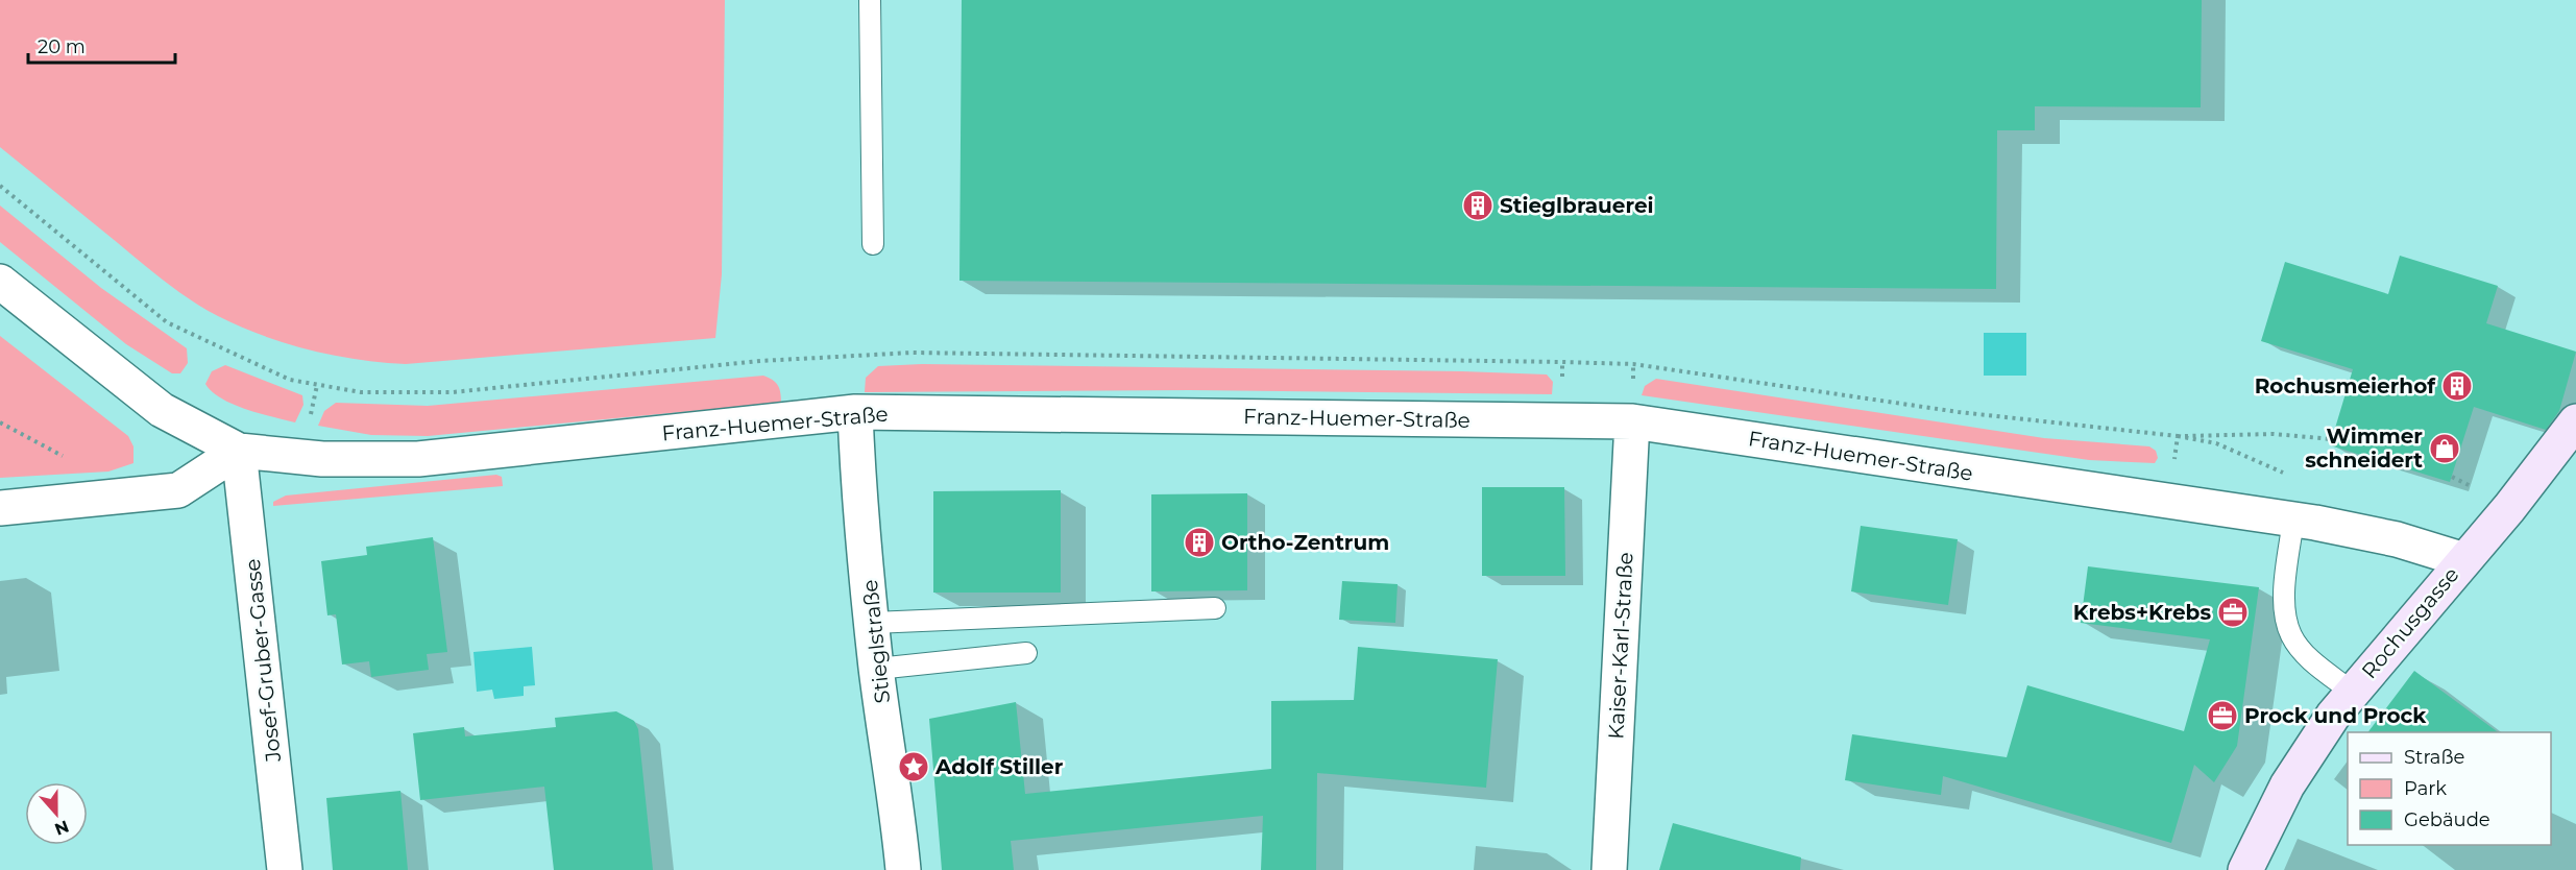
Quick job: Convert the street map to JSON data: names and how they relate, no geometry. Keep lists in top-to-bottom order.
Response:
{
  "streets": {
    "street": [
      "Franz-Huemer-Straße",
      "Rochusgasse",
      "Stieglstraße",
      "Kaiser-Karl-Straße",
      "Josef-Gruber-Gasse"
    ]
  },
  "crossings": [
    ["Franz-Huemer-Straße", "Rochusgasse"],
    ["Franz-Huemer-Straße", "Stieglstraße"],
    ["Franz-Huemer-Straße", "Kaiser-Karl-Straße"],
    ["Franz-Huemer-Straße", "Josef-Gruber-Gasse"]
  ],
  "places": {
    "building": ["Stieglbrauerei", "Rochusmeierhof", "Ortho-Zentrum"],
    "shop": ["Wimmer schneidert"],
    "office": ["Krebs+Krebs", "Prock und Prock"],
    "place": ["Adolf Stiller"]
  },
  "legend": ["Straße", "Park", "Gebäude"],
  "scale_bar": "20 m",
  "north": "bottom"
}
